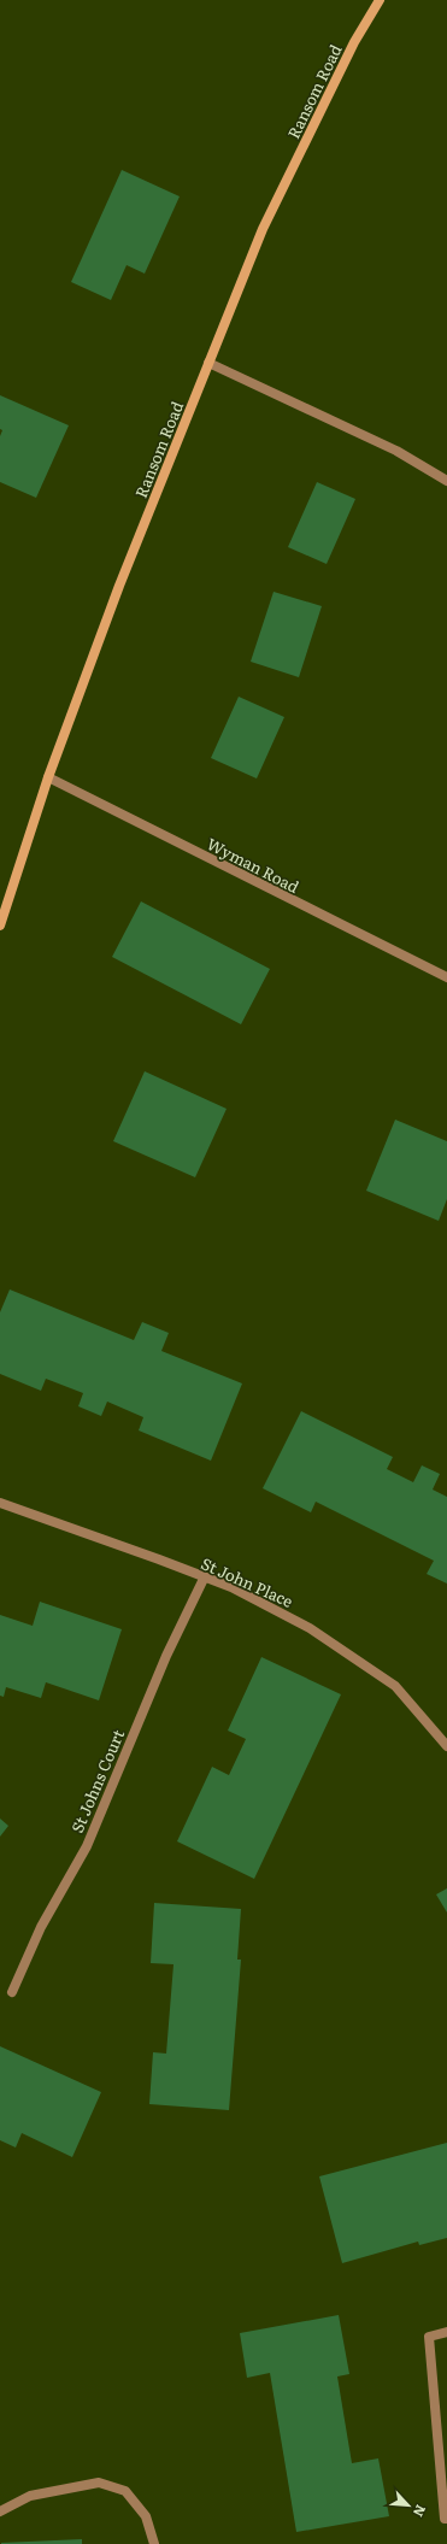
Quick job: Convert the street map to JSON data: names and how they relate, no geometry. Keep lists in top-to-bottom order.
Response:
{
  "streets": {
    "street": [
      "Ransom Road",
      "Wyman Road",
      "St John Place",
      "St Johns Court"
    ]
  },
  "crossings": [
    ["Ransom Road", "Wyman Road"],
    ["St John Place", "St Johns Court"]
  ],
  "north": "bottom right"
}
